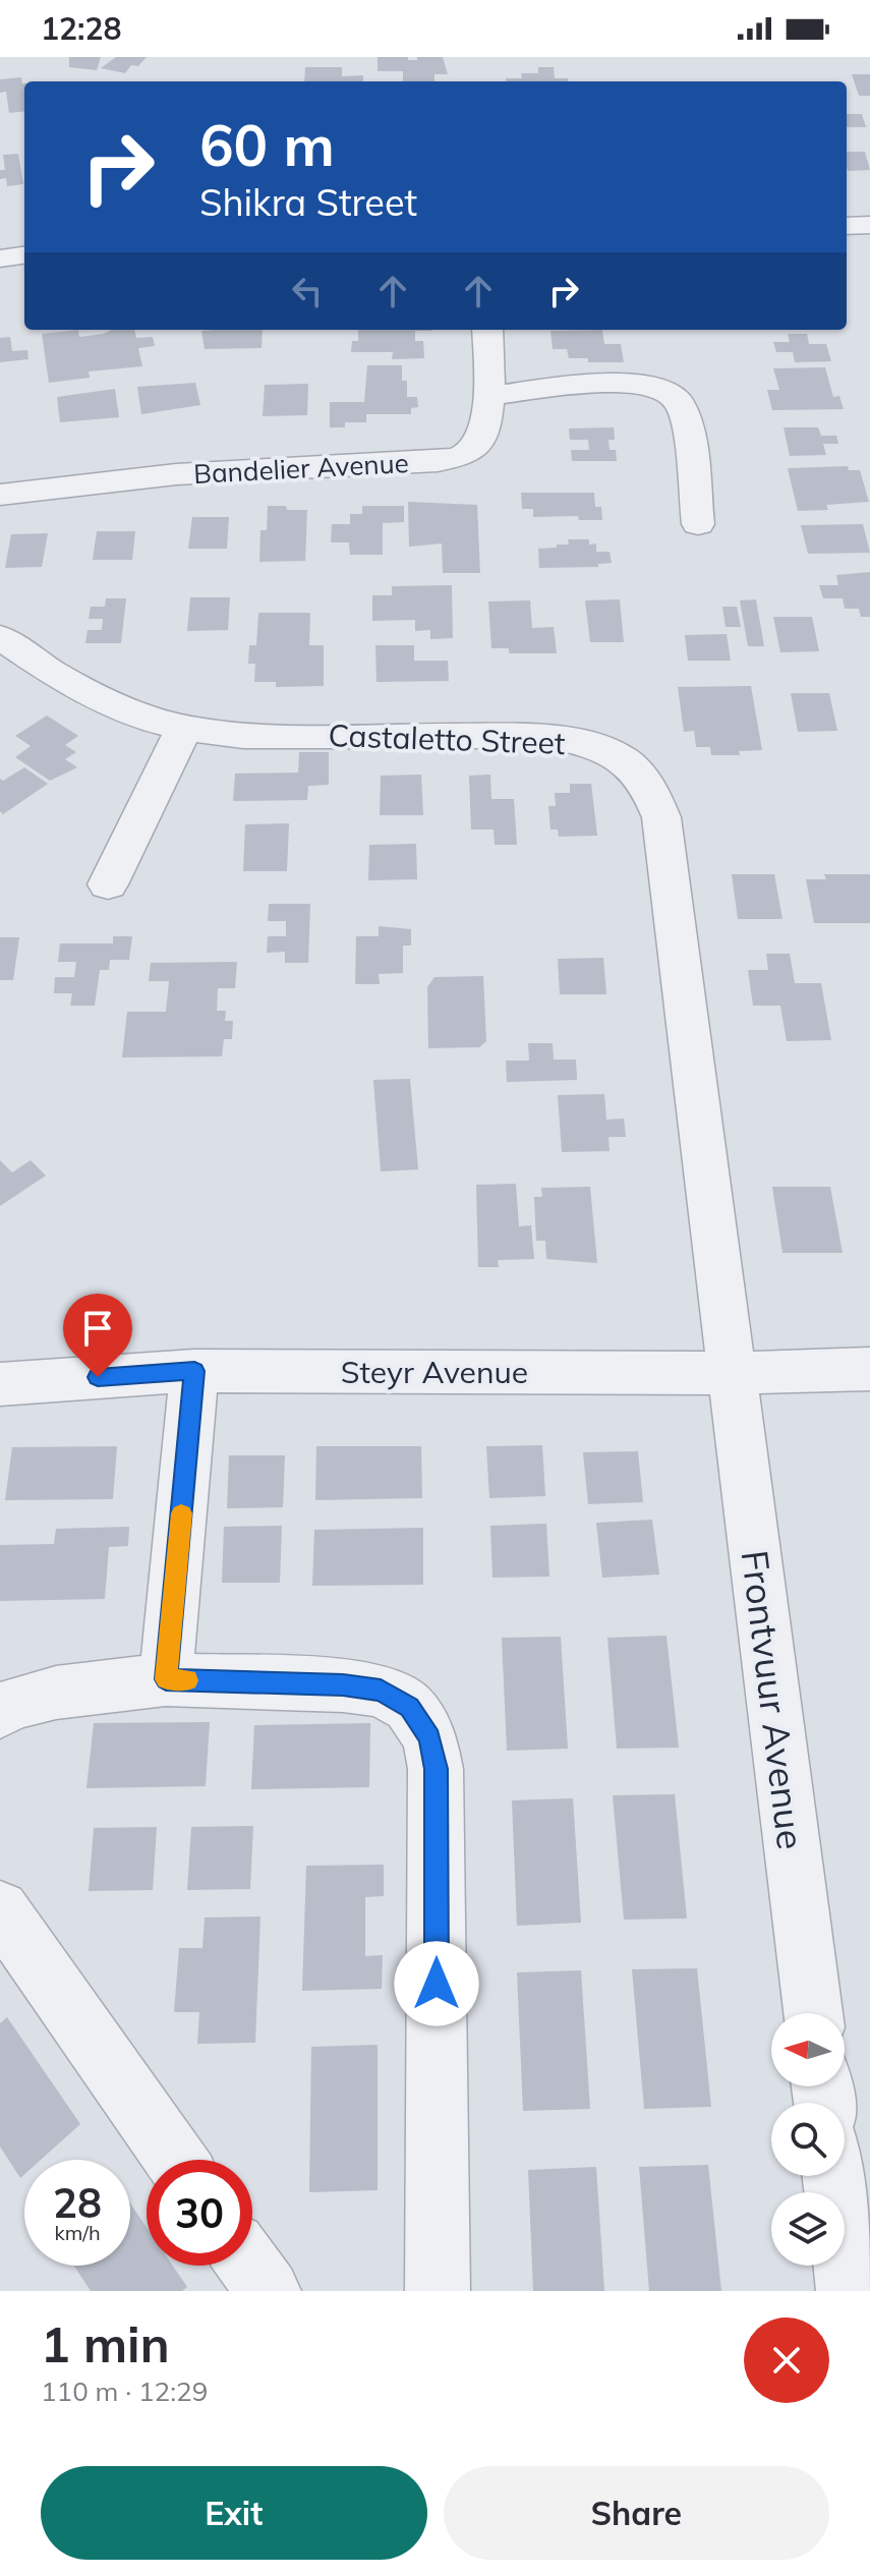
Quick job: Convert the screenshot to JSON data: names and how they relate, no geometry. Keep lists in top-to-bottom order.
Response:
{
  "streets": {
    "street": [
      "Bandelier Avenue",
      "Castaletto Street",
      "Steyr Avenue",
      "Frontvuur Avenue"
    ]
  },
  "crossings": [
    ["Castaletto Street", "Steyr Avenue"],
    ["Castaletto Street", "Frontvuur Avenue"],
    ["Steyr Avenue", "Frontvuur Avenue"]
  ],
  "north": "left",
  "page": {
    "status": "12:28",
    "turn": ["60 m", "Shikra Street"],
    "speed": "28 km/h",
    "limit": "30",
    "heading": ["1 min", "110 m · 12:29"],
    "buttons": ["Exit", "Share"]
  }
}
